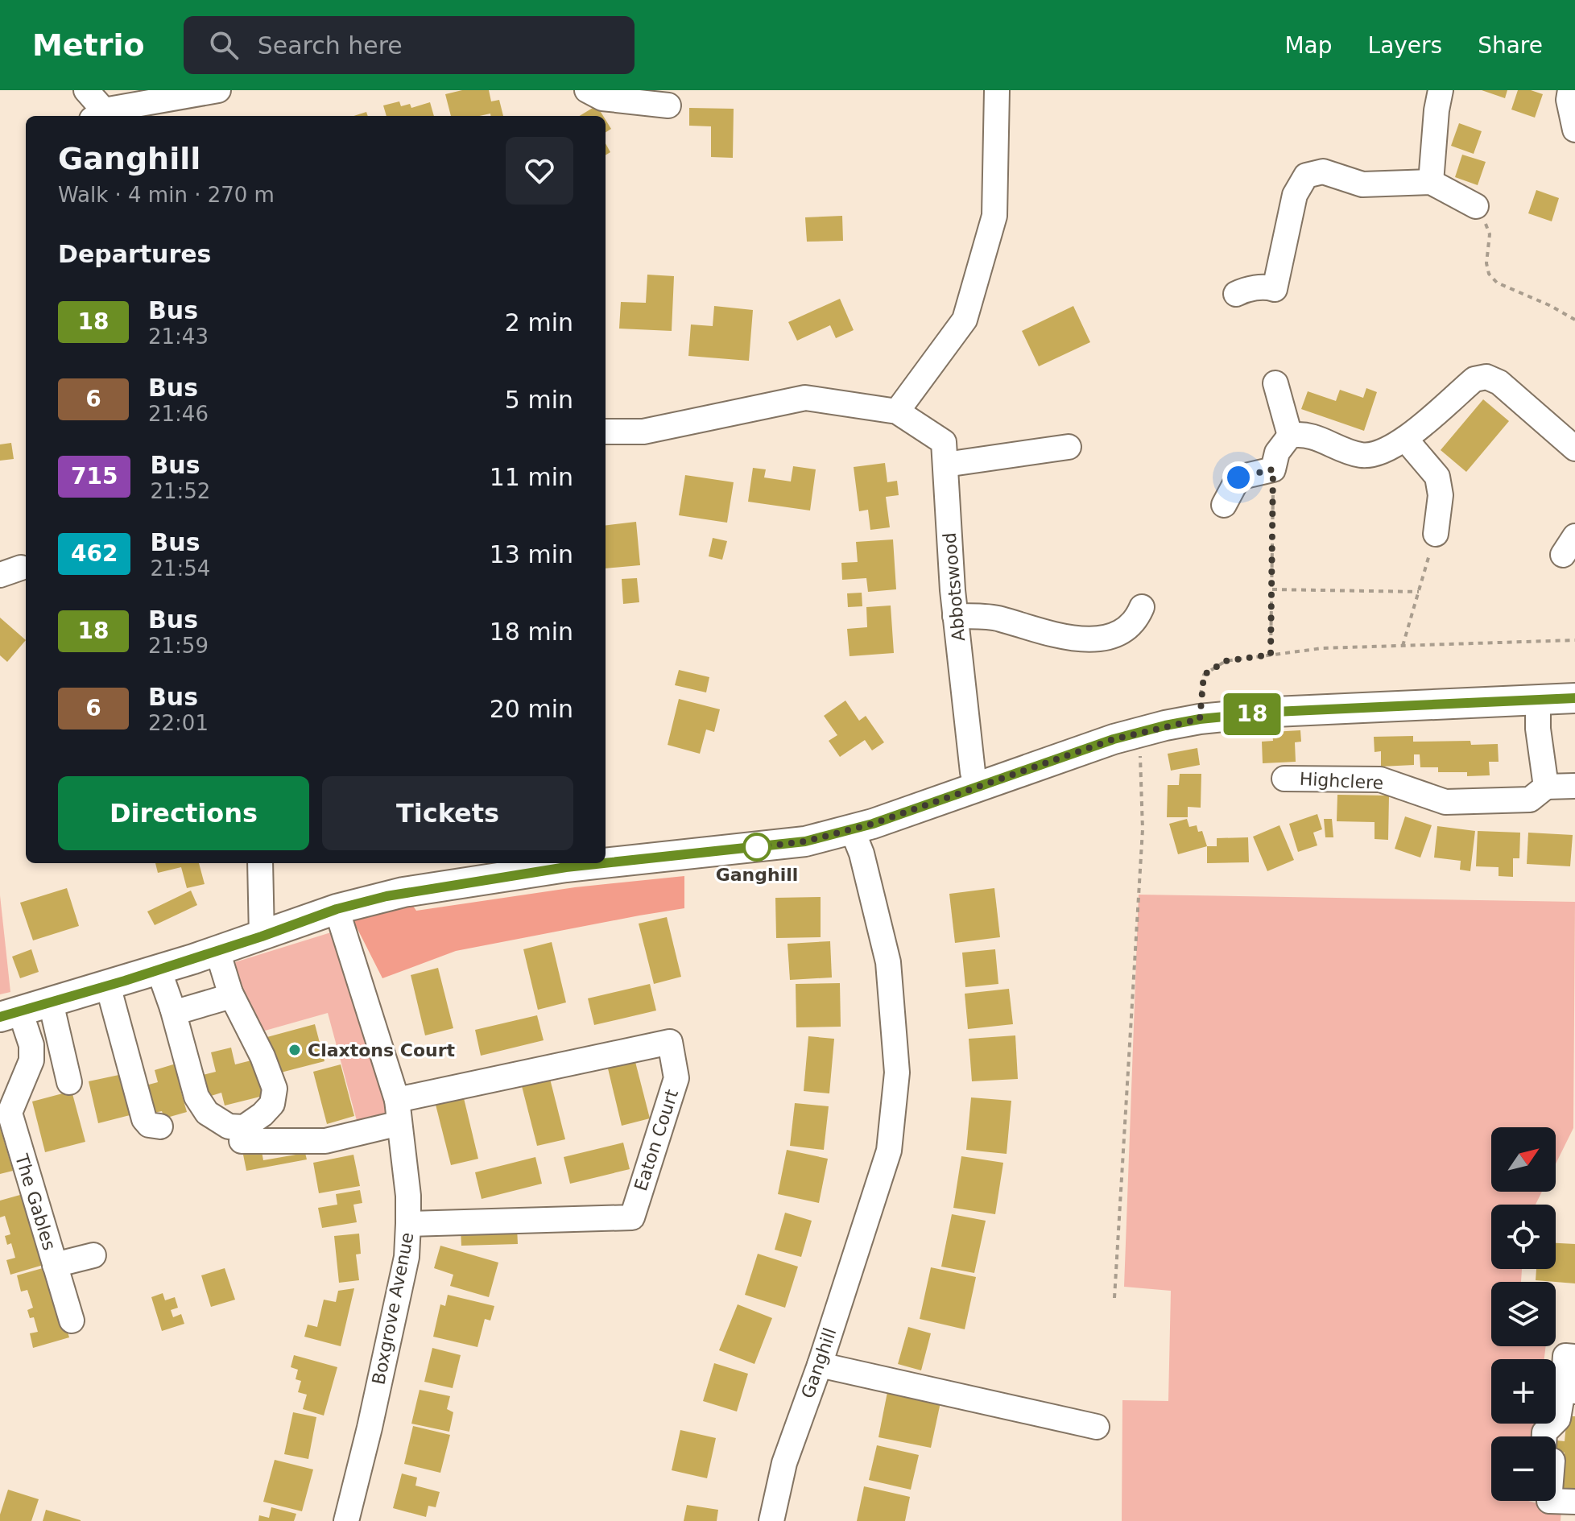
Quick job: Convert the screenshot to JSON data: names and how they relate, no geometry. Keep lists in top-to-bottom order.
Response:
{
  "streets": {
    "street": [
      "Abbotswood",
      "Highclere",
      "Eaton Court",
      "The Gables",
      "Boxgrove Avenue",
      "Ganghill"
    ]
  },
  "crossings": [
    ["Eaton Court", "Boxgrove Avenue"]
  ],
  "places": ["Ganghill", "Claxtons Court"],
  "lines": ["bus line 18"],
  "north": "top right",
  "page": {
    "header": "Metrio",
    "search": "Search here",
    "nav": ["Map", "Layers", "Share"],
    "on_map": "18",
    "heading": [
      ["Ganghill", "Walk · 4 min · 270 m"],
      "Departures"
    ],
    "list": [
      {
        "mark": "18",
        "name": "Bus",
        "note": "21:43",
        "value": "2 min"
      },
      {
        "mark": "6",
        "name": "Bus",
        "note": "21:46",
        "value": "5 min"
      },
      {
        "mark": "715",
        "name": "Bus",
        "note": "21:52",
        "value": "11 min"
      },
      {
        "mark": "462",
        "name": "Bus",
        "note": "21:54",
        "value": "13 min"
      },
      {
        "mark": "18",
        "name": "Bus",
        "note": "21:59",
        "value": "18 min"
      },
      {
        "mark": "6",
        "name": "Bus",
        "note": "22:01",
        "value": "20 min"
      }
    ],
    "buttons": ["Directions", "Tickets"],
    "map_buttons": ["+", "−"]
  }
}
